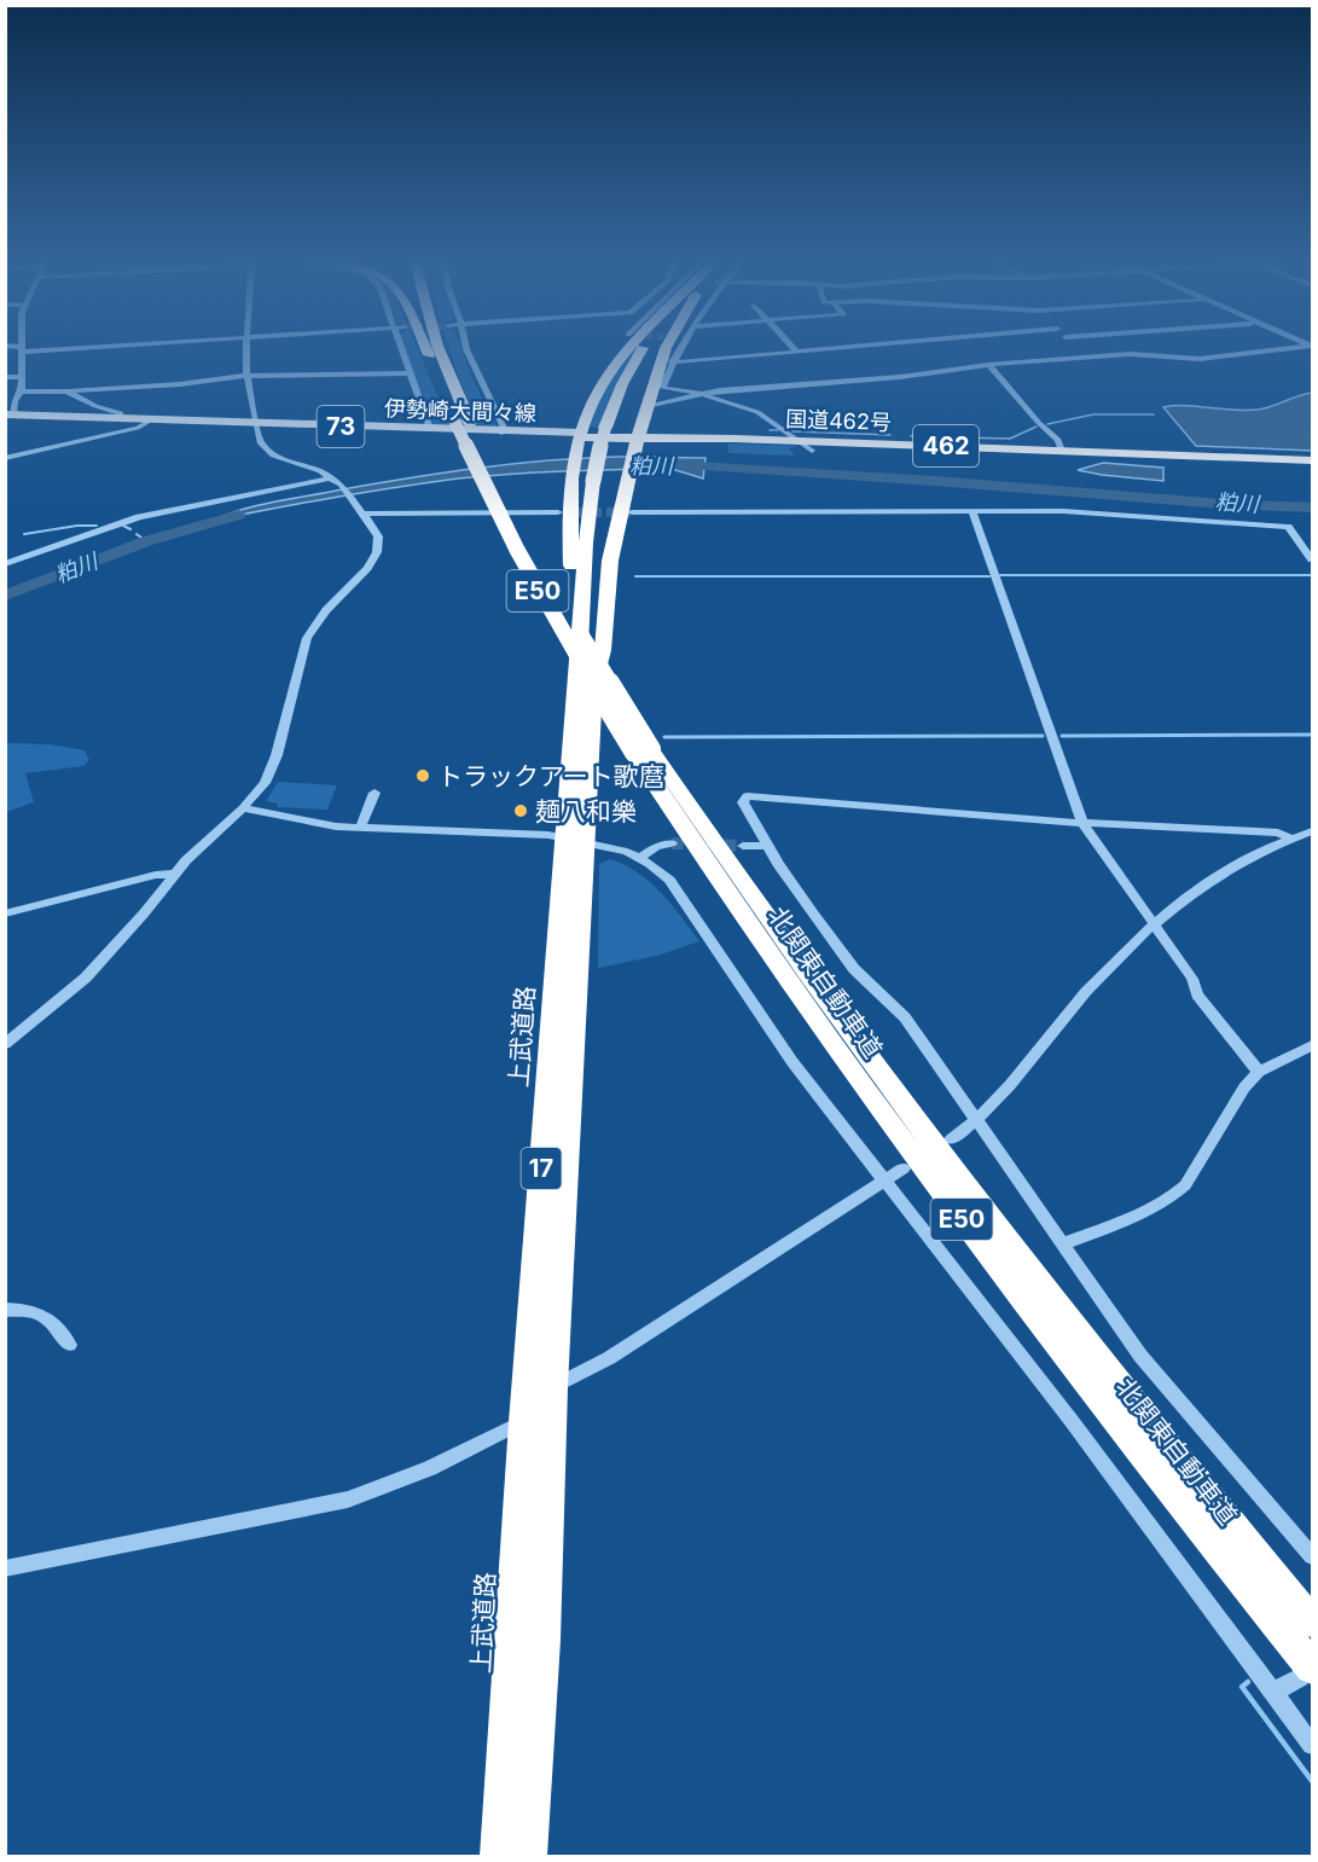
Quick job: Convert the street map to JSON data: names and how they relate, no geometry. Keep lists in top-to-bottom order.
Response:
{
  "streets": {
    "highway": [
      "国道462号",
      "462",
      "E50",
      "北関東自動車道",
      "上武道路",
      "17"
    ],
    "main road": ["伊勢崎大間々線", "73"]
  },
  "crossings": [
    ["伊勢崎大間々線", "国道462号"]
  ],
  "water": ["粕川"],
  "places": ["トラックアート歌麿", "麺八和樂"]
}
